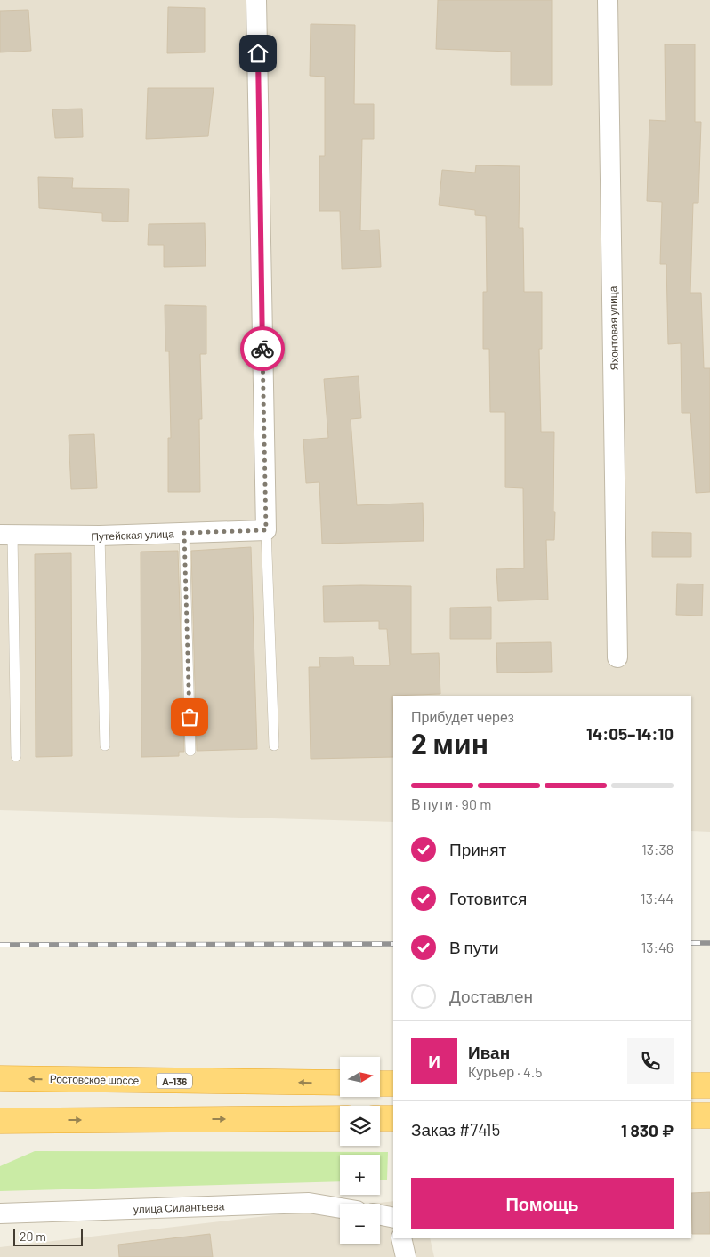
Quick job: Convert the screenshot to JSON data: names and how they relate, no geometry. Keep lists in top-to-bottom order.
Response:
{
  "streets": {
    "highway": ["Ростовское шоссе", "А-136"],
    "street": ["Яхонтовая улица", "Путейская улица", "улица Силантьева"]
  },
  "scale_bar": "20 m",
  "north": "right",
  "page": {
    "heading": ["2 мин", "Прибудет через", "14:05–14:10"],
    "panel": [
      "Иван",
      "Курьер · 4.5",
      "Заказ #7415",
      "1 830 ₽"
    ],
    "bar": "В пути · 90 m",
    "list": [
      ["Принят", "13:38"],
      ["Готовится", "13:44"],
      ["В пути", "13:46"],
      "Доставлен"
    ],
    "round": "И",
    "map_buttons": ["+", "−"],
    "buttons": "Помощь",
    "scale": "20 m"
  }
}
